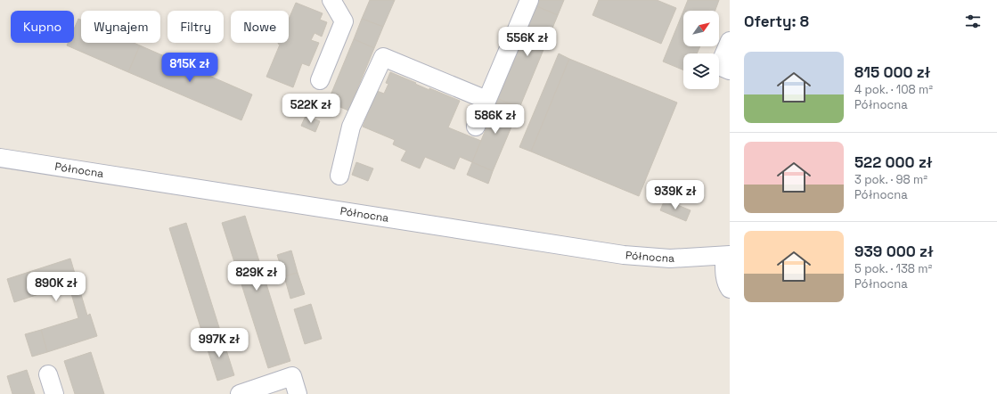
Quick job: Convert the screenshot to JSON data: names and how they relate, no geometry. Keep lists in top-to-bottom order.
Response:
{
  "streets": {
    "street": ["Północna"]
  },
  "north": "top right",
  "page": {
    "heading": "Oferty: 8",
    "chip": [
      "Kupno",
      "Wynajem",
      "Filtry",
      "Nowe"
    ],
    "price": [
      "556K zł",
      "815K zł",
      "522K zł",
      "586K zł",
      "939K zł",
      "829K zł",
      "890K zł",
      "997K zł"
    ],
    "list": [
      {
        "name": "815 000 zł",
        "note": "4 pok. · 108 m² · Północna"
      },
      {
        "name": "522 000 zł",
        "note": "3 pok. · 98 m² · Północna"
      },
      {
        "name": "939 000 zł",
        "note": "5 pok. · 138 m² · Północna"
      }
    ]
  }
}
